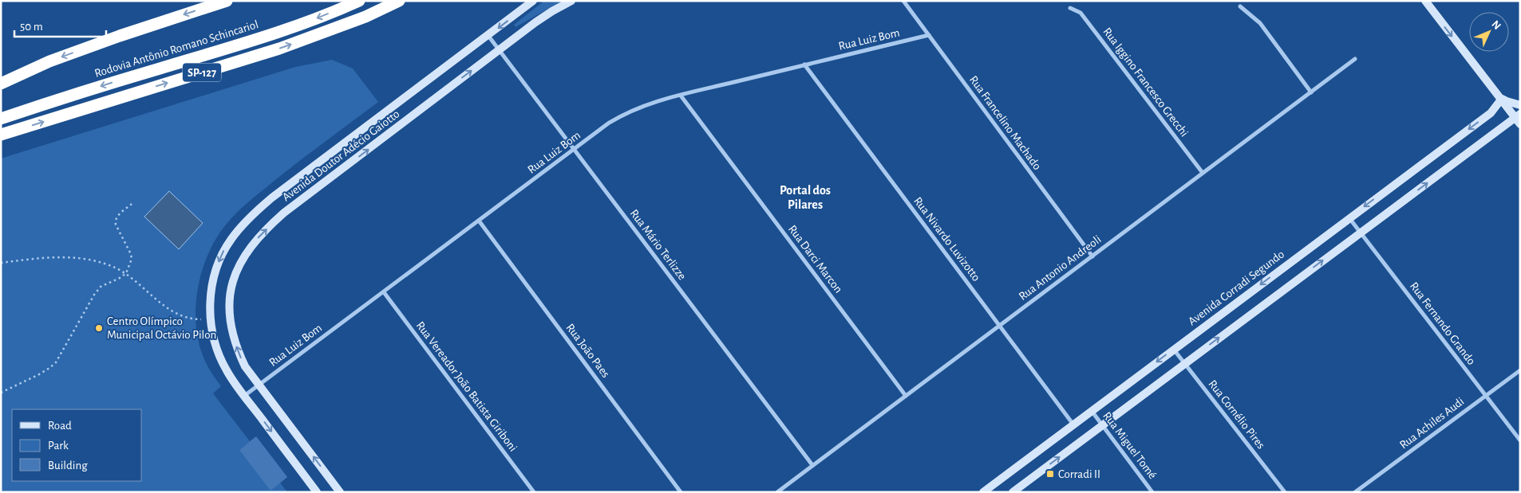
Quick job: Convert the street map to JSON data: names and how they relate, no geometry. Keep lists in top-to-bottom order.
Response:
{
  "streets": {
    "highway": ["Rodovia Antônio Romano Schincariol", "SP-127"],
    "street": [
      "Rua Luiz Bom",
      "Rua Iggino Francesco Grecchi",
      "Rua Francelino Machado",
      "Avenida Doutor Adécio Gaiotto",
      "Rua Nivardo Luvizotto",
      "Rua Mário Terlizze",
      "Rua Darci Marcon",
      "Rua Antonio Andreoli",
      "Avenida Corradi Segundo",
      "Rua Fernando Grando",
      "Rua João Paes",
      "Rua Vereador João Batista Giriboni",
      "Rua Cornélio Pires",
      "Rua Achiles Audi",
      "Rua Miguel Tomé"
    ]
  },
  "crossings": [
    ["Rua Luiz Bom", "Rua Francelino Machado"],
    ["Rua Luiz Bom", "Avenida Doutor Adécio Gaiotto"],
    ["Rua Luiz Bom", "Rua Nivardo Luvizotto"],
    ["Rua Luiz Bom", "Rua Mário Terlizze"],
    ["Rua Luiz Bom", "Rua Darci Marcon"],
    ["Rua Luiz Bom", "Rua João Paes"],
    ["Rua Luiz Bom", "Rua Vereador João Batista Giriboni"],
    ["Rua Iggino Francesco Grecchi", "Rua Antonio Andreoli"],
    ["Rua Francelino Machado", "Rua Antonio Andreoli"],
    ["Avenida Doutor Adécio Gaiotto", "Rua Mário Terlizze"],
    ["Rua Nivardo Luvizotto", "Rua Antonio Andreoli"],
    ["Rua Nivardo Luvizotto", "Avenida Corradi Segundo"],
    ["Rua Mário Terlizze", "Rua Antonio Andreoli"],
    ["Rua Darci Marcon", "Rua Antonio Andreoli"],
    ["Avenida Corradi Segundo", "Rua Fernando Grando"],
    ["Avenida Corradi Segundo", "Rua Cornélio Pires"],
    ["Avenida Corradi Segundo", "Rua Miguel Tomé"],
    ["Rua Fernando Grando", "Rua Achiles Audi"]
  ],
  "districts": ["Portal dos Pilares"],
  "places": {
    "other": ["Centro Olímpico Municipal Octávio Pilon"],
    "transit": ["Corradi II"]
  },
  "legend": ["Road", "Park", "Building"],
  "scale_bar": "50 m",
  "north": "top right"
}
